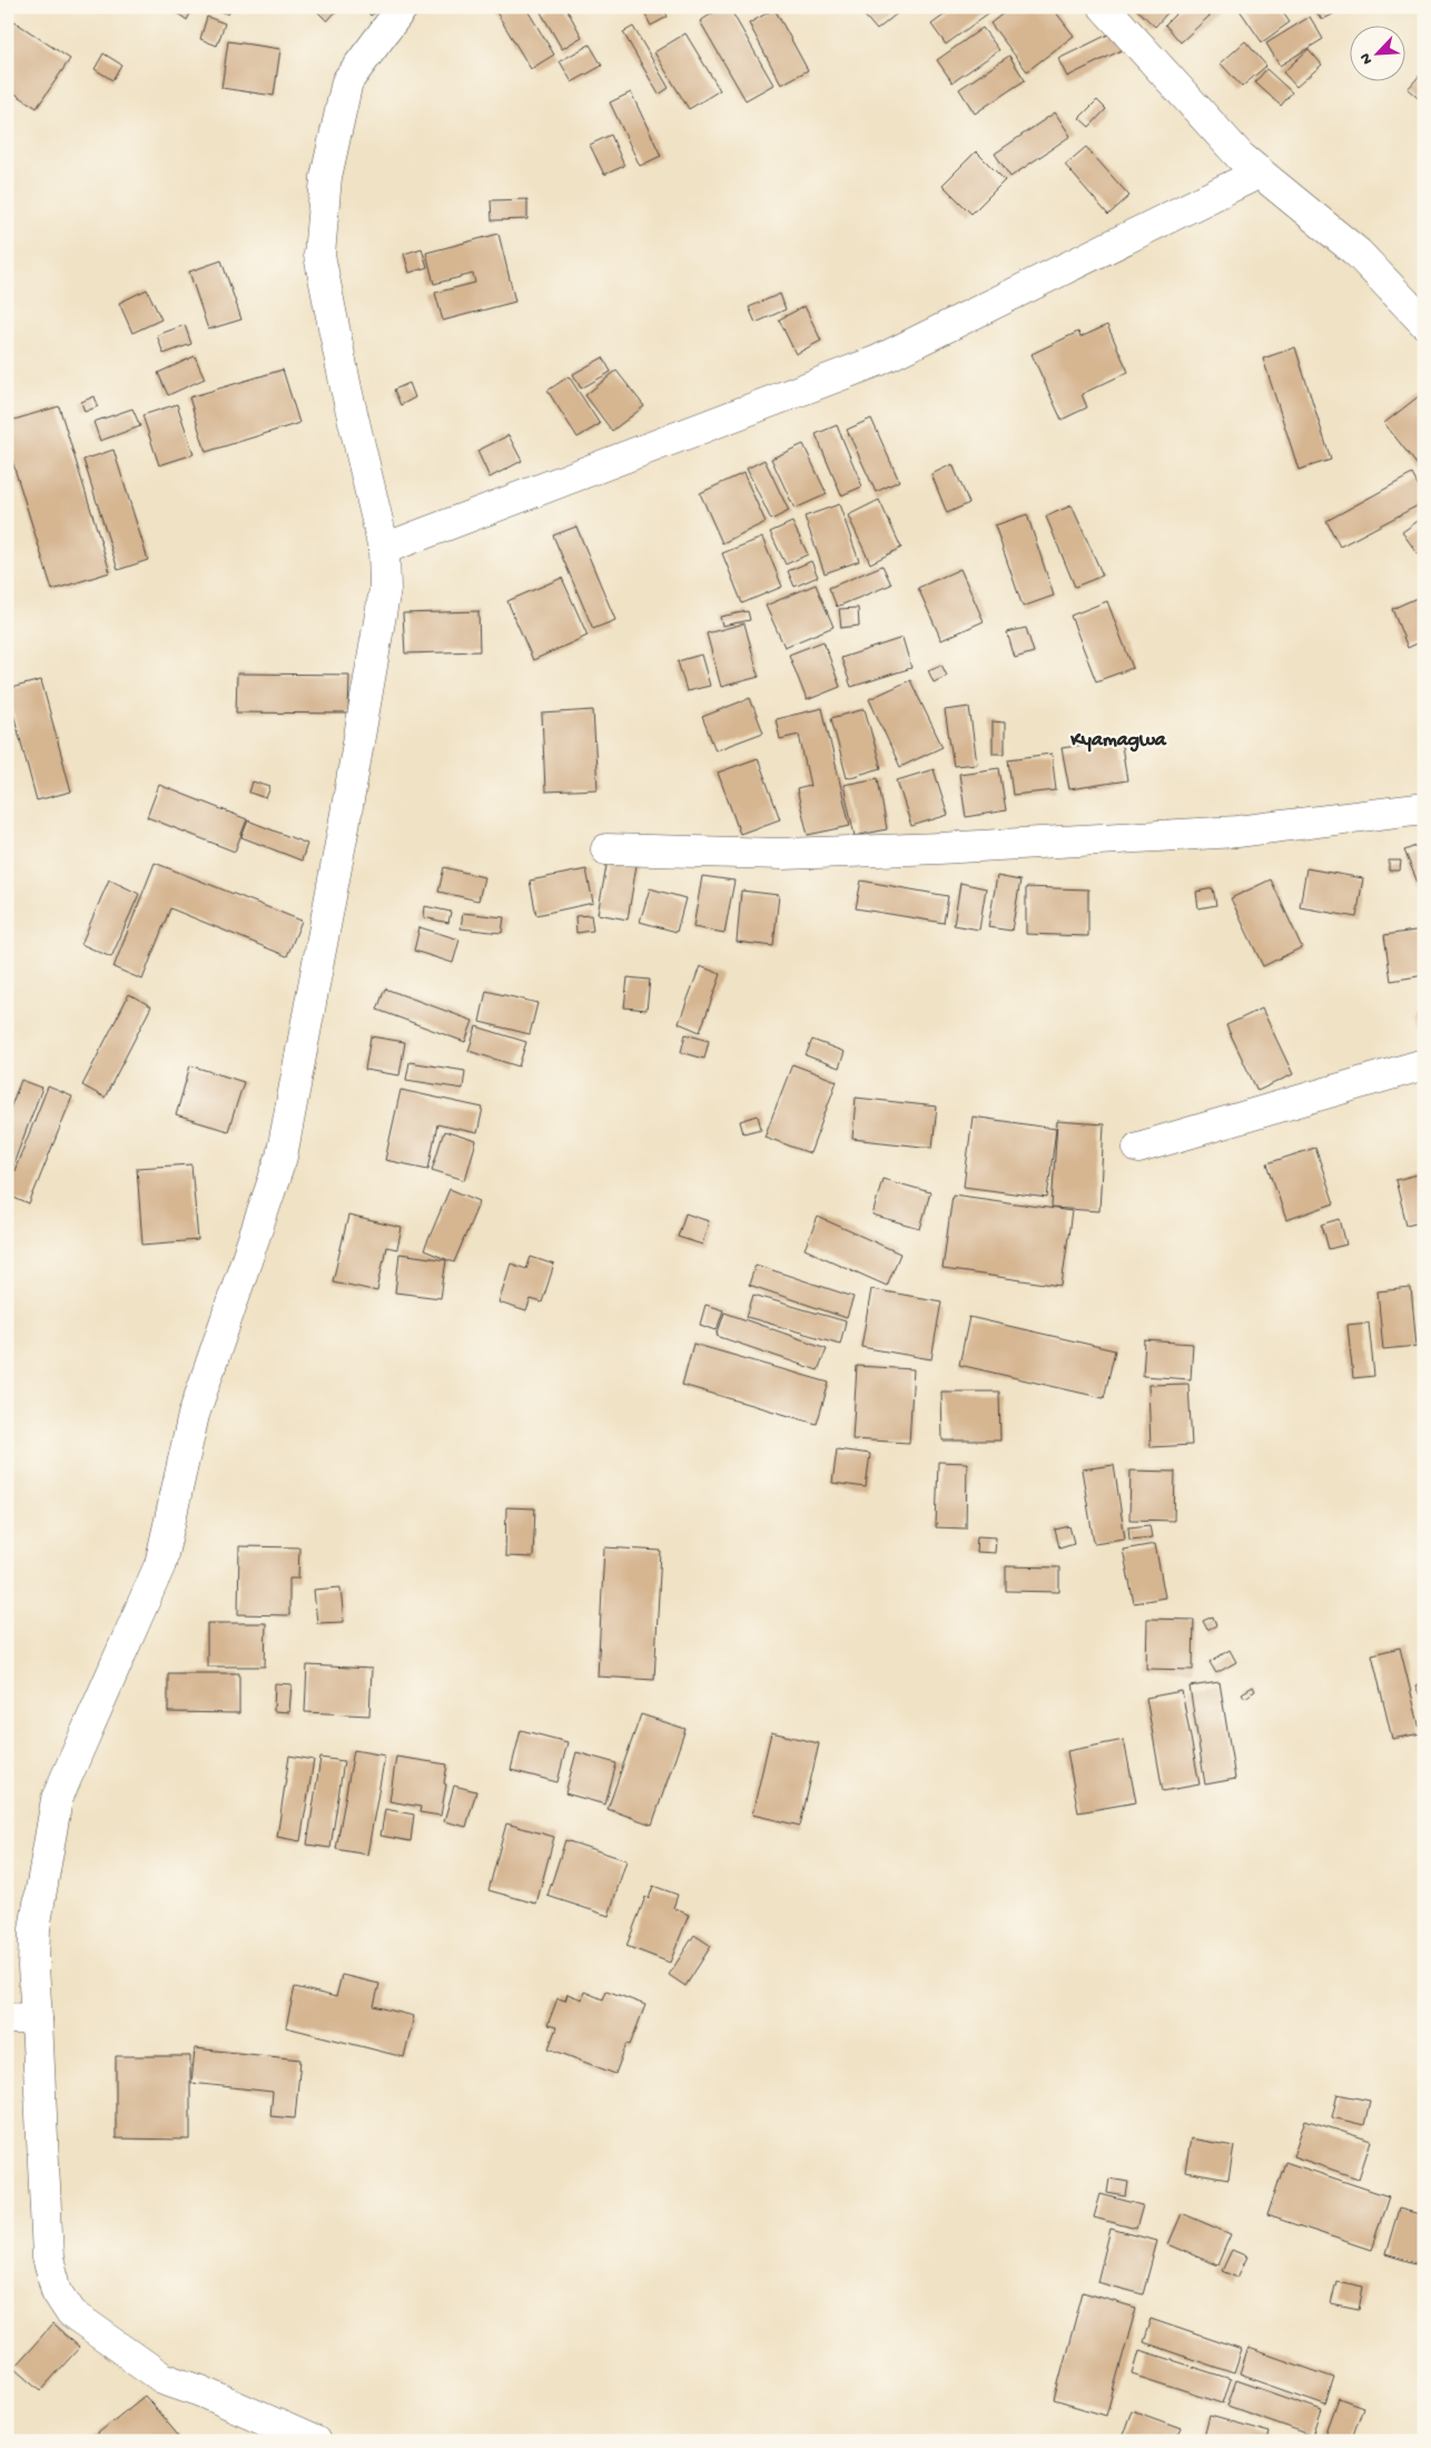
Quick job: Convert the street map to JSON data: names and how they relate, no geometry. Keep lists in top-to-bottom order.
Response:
{
  "districts": ["Kyamagwa"],
  "north": "bottom left"
}
